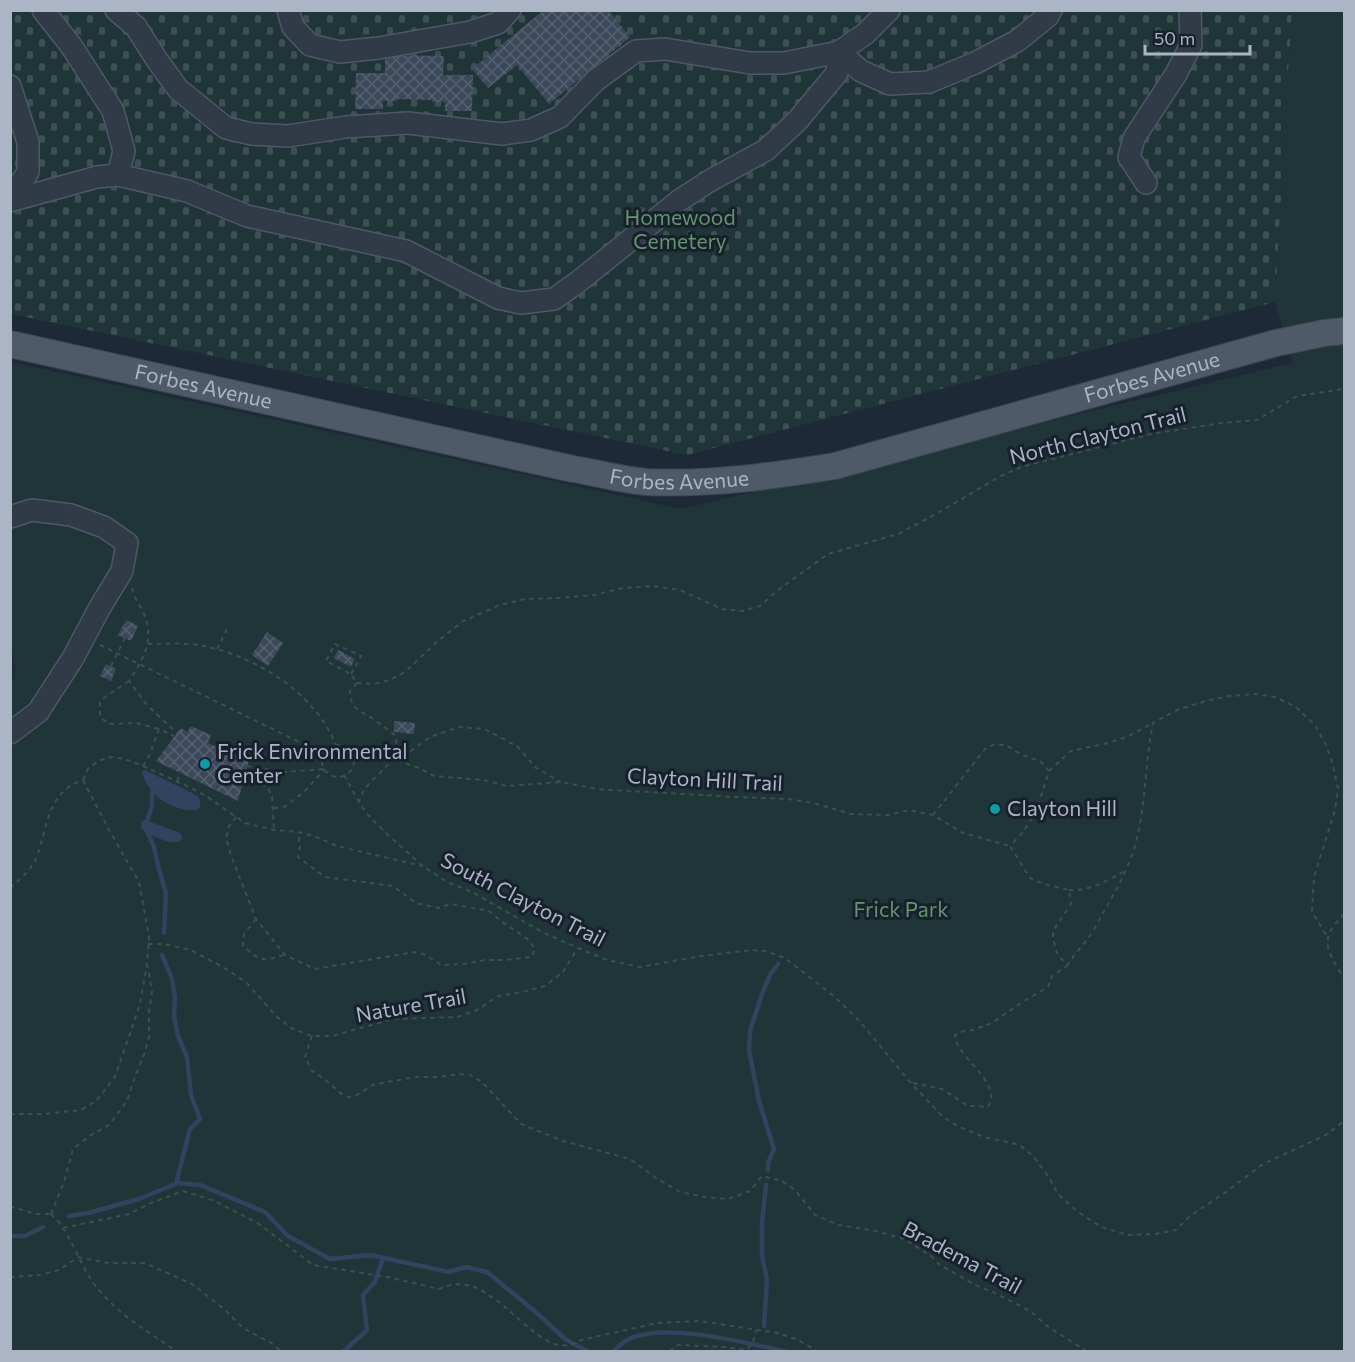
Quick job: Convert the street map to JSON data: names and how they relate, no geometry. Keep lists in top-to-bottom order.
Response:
{
  "streets": {
    "main road": ["Forbes Avenue"],
    "path": [
      "North Clayton Trail",
      "Clayton Hill Trail",
      "South Clayton Trail",
      "Nature Trail",
      "Bradema Trail"
    ]
  },
  "crossings": [
    ["Clayton Hill Trail", "South Clayton Trail"],
    ["South Clayton Trail", "Nature Trail"],
    ["Nature Trail", "Bradema Trail"]
  ],
  "parks": ["Homewood Cemetery", "Frick Park"],
  "places": ["Frick Environmental Center", "Clayton Hill"],
  "scale_bar": "50 m"
}
